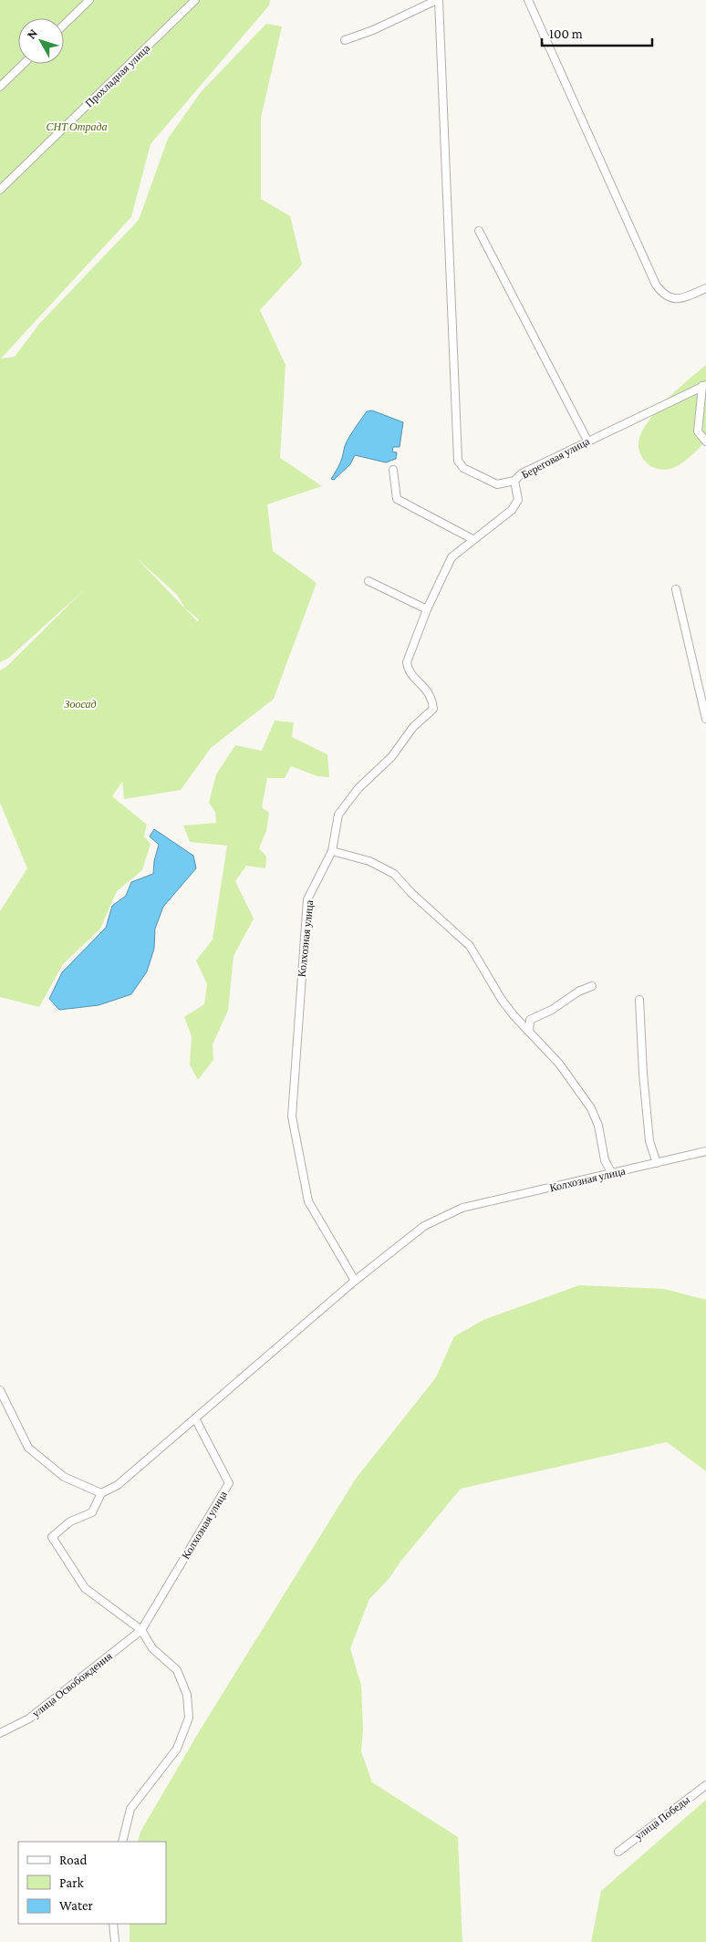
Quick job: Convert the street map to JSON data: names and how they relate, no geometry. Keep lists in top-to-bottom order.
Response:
{
  "streets": {
    "street": [
      "Прохладная улица",
      "Береговая улица",
      "Колхозная улица",
      "улица Освобождения",
      "улица Победы"
    ]
  },
  "crossings": [
    ["Береговая улица", "Колхозная улица"],
    ["Колхозная улица", "улица Освобождения"]
  ],
  "parks": ["СНТ Отрада", "Зоосад"],
  "legend": ["Road", "Park", "Water"],
  "scale_bar": "100 m",
  "north": "top left"
}
